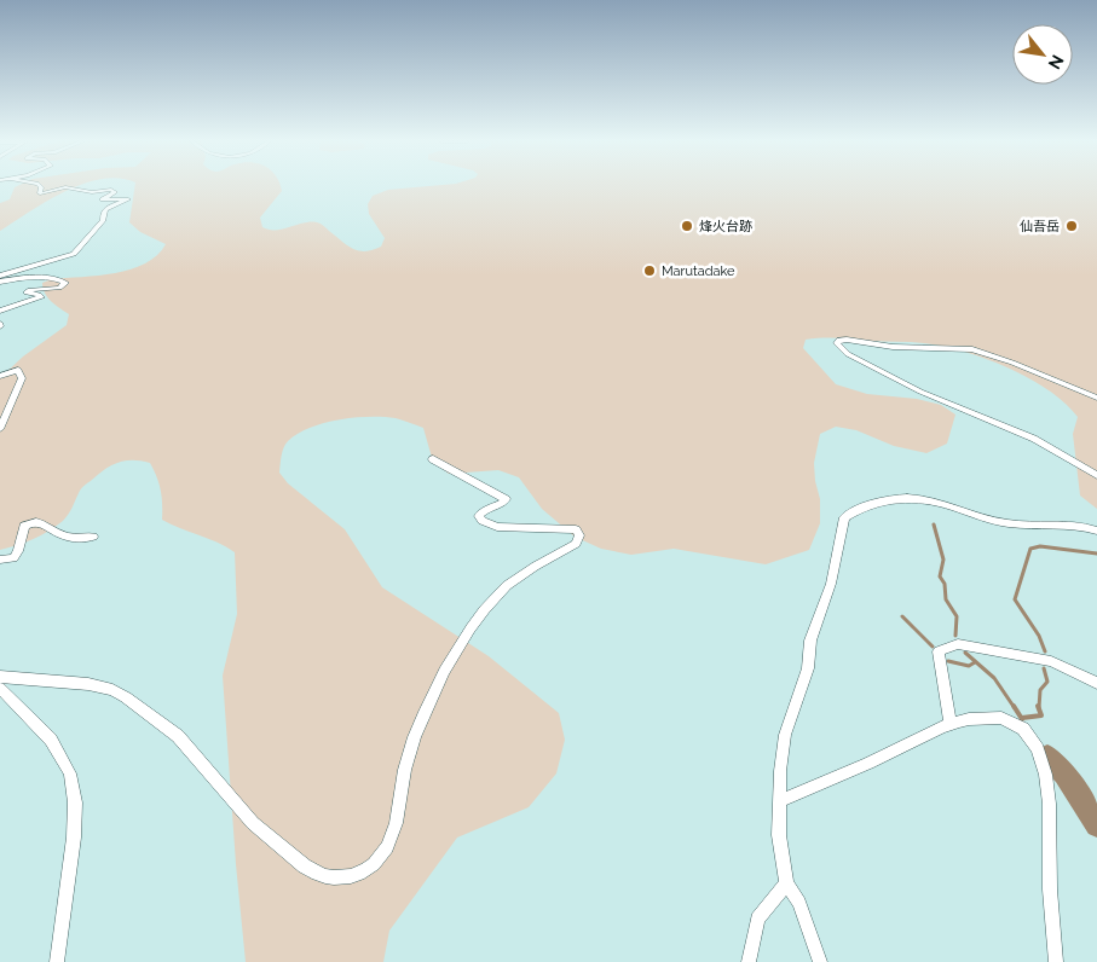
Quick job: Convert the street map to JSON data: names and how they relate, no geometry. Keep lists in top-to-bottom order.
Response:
{
  "places": ["烽火台跡", "仙吾岳", "Marutadake"],
  "north": "bottom right"
}
